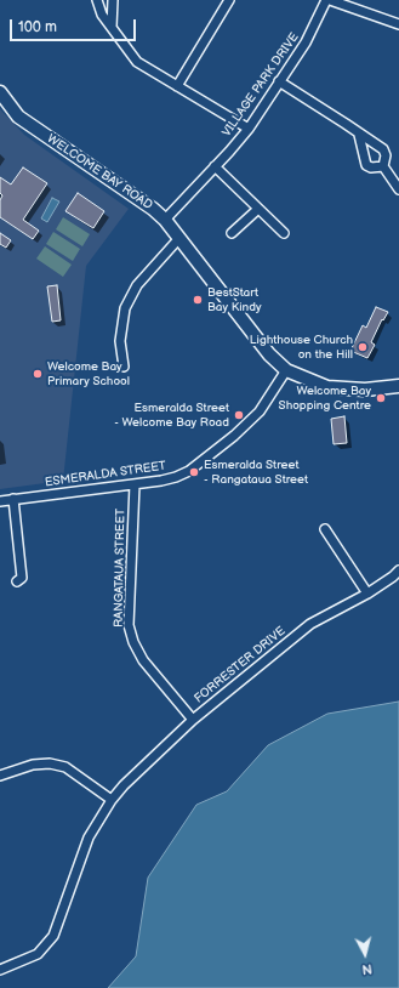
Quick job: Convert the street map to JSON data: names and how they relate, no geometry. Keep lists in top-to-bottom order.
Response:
{
  "streets": {
    "main road": ["WELCOME BAY ROAD"],
    "street": [
      "VILLAGE PARK DRIVE",
      "ESMERALDA STREET",
      "RANGATAUA STREET",
      "FORRESTER DRIVE"
    ]
  },
  "crossings": [
    ["VILLAGE PARK DRIVE", "WELCOME BAY ROAD"],
    ["WELCOME BAY ROAD", "ESMERALDA STREET"],
    ["ESMERALDA STREET", "RANGATAUA STREET"],
    ["RANGATAUA STREET", "FORRESTER DRIVE"]
  ],
  "places": [
    "BestStart Bay Kindy",
    "Lighthouse Church on the Hill",
    "Welcome Bay Primary School",
    "Welcome Bay Shopping Centre",
    "Esmeralda Street - Welcome Bay Road",
    "Esmeralda Street - Rangataua Street"
  ],
  "scale_bar": "100 m",
  "north": "bottom"
}
